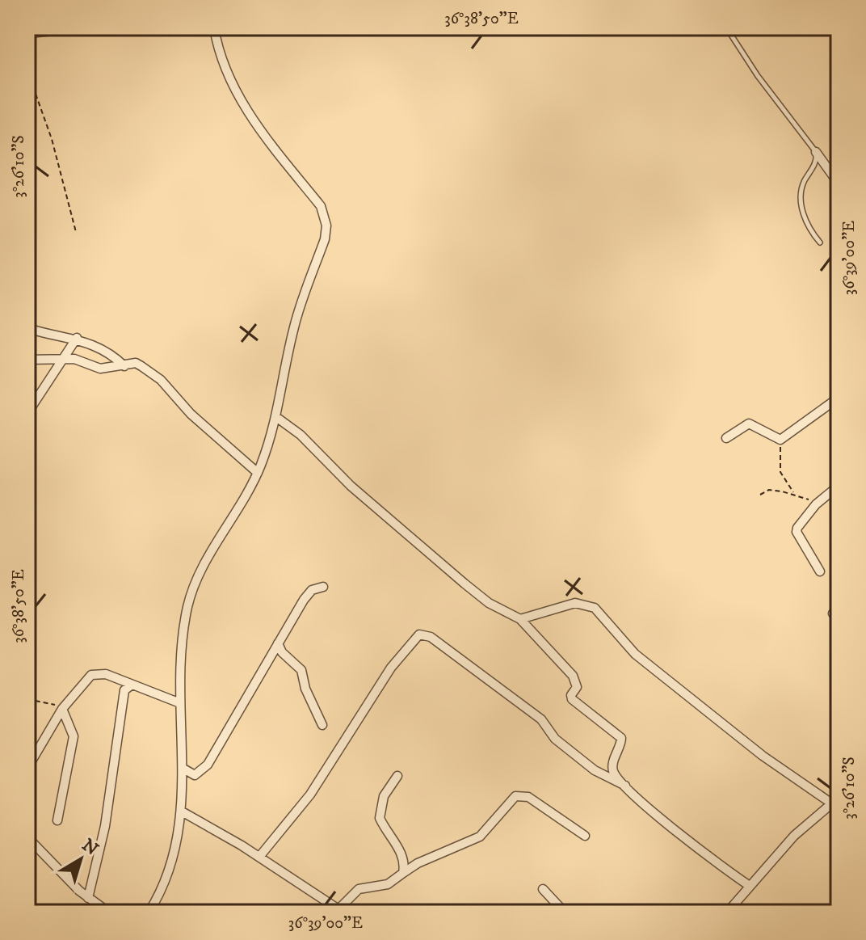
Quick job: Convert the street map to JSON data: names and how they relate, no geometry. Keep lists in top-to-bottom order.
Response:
{
  "north": "top right",
  "coordinates": ["36°38'50\"E", "3°26'10\"S", "36°39'00\"E"]
}
